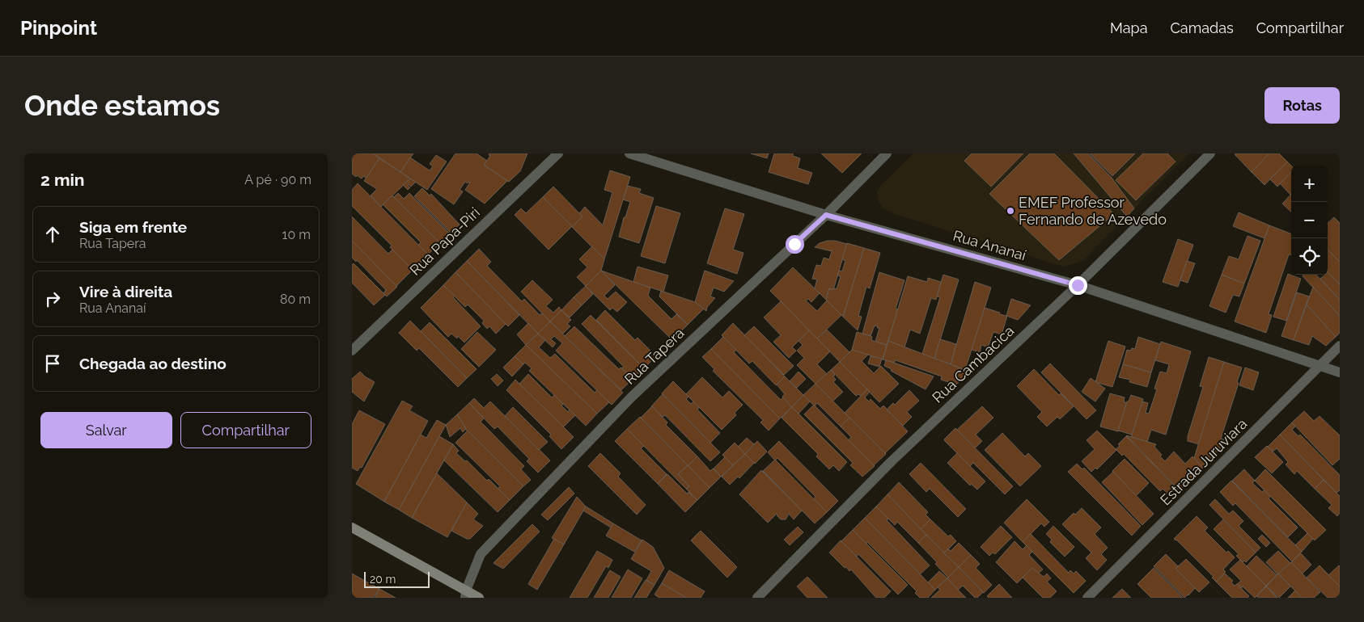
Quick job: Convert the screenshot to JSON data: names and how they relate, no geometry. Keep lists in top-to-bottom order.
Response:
{
  "streets": {
    "street": [
      "Rua Papa-Piri",
      "Rua Ananaí",
      "Rua Tapera",
      "Rua Cambacica",
      "Estrada Juruviara"
    ]
  },
  "crossings": [
    ["Rua Ananaí", "Rua Tapera"],
    ["Rua Ananaí", "Rua Cambacica"],
    ["Rua Ananaí", "Estrada Juruviara"]
  ],
  "places": ["EMEF Professor Fernando de Azevedo"],
  "scale_bar": "20 m",
  "page": {
    "header": "Pinpoint",
    "nav": ["Mapa", "Camadas", "Compartilhar"],
    "buttons": [
      "Rotas",
      ["Salvar", "Compartilhar"]
    ],
    "title": "Onde estamos",
    "heading": ["2 min", "A pé · 90 m"],
    "map_buttons": ["+", "−"],
    "list": [
      ["Siga em frente", "Rua Tapera", "10 m"],
      ["Vire à direita", "Rua Ananaí", "80 m"],
      "Chegada ao destino"
    ],
    "scale": "20 m"
  }
}
